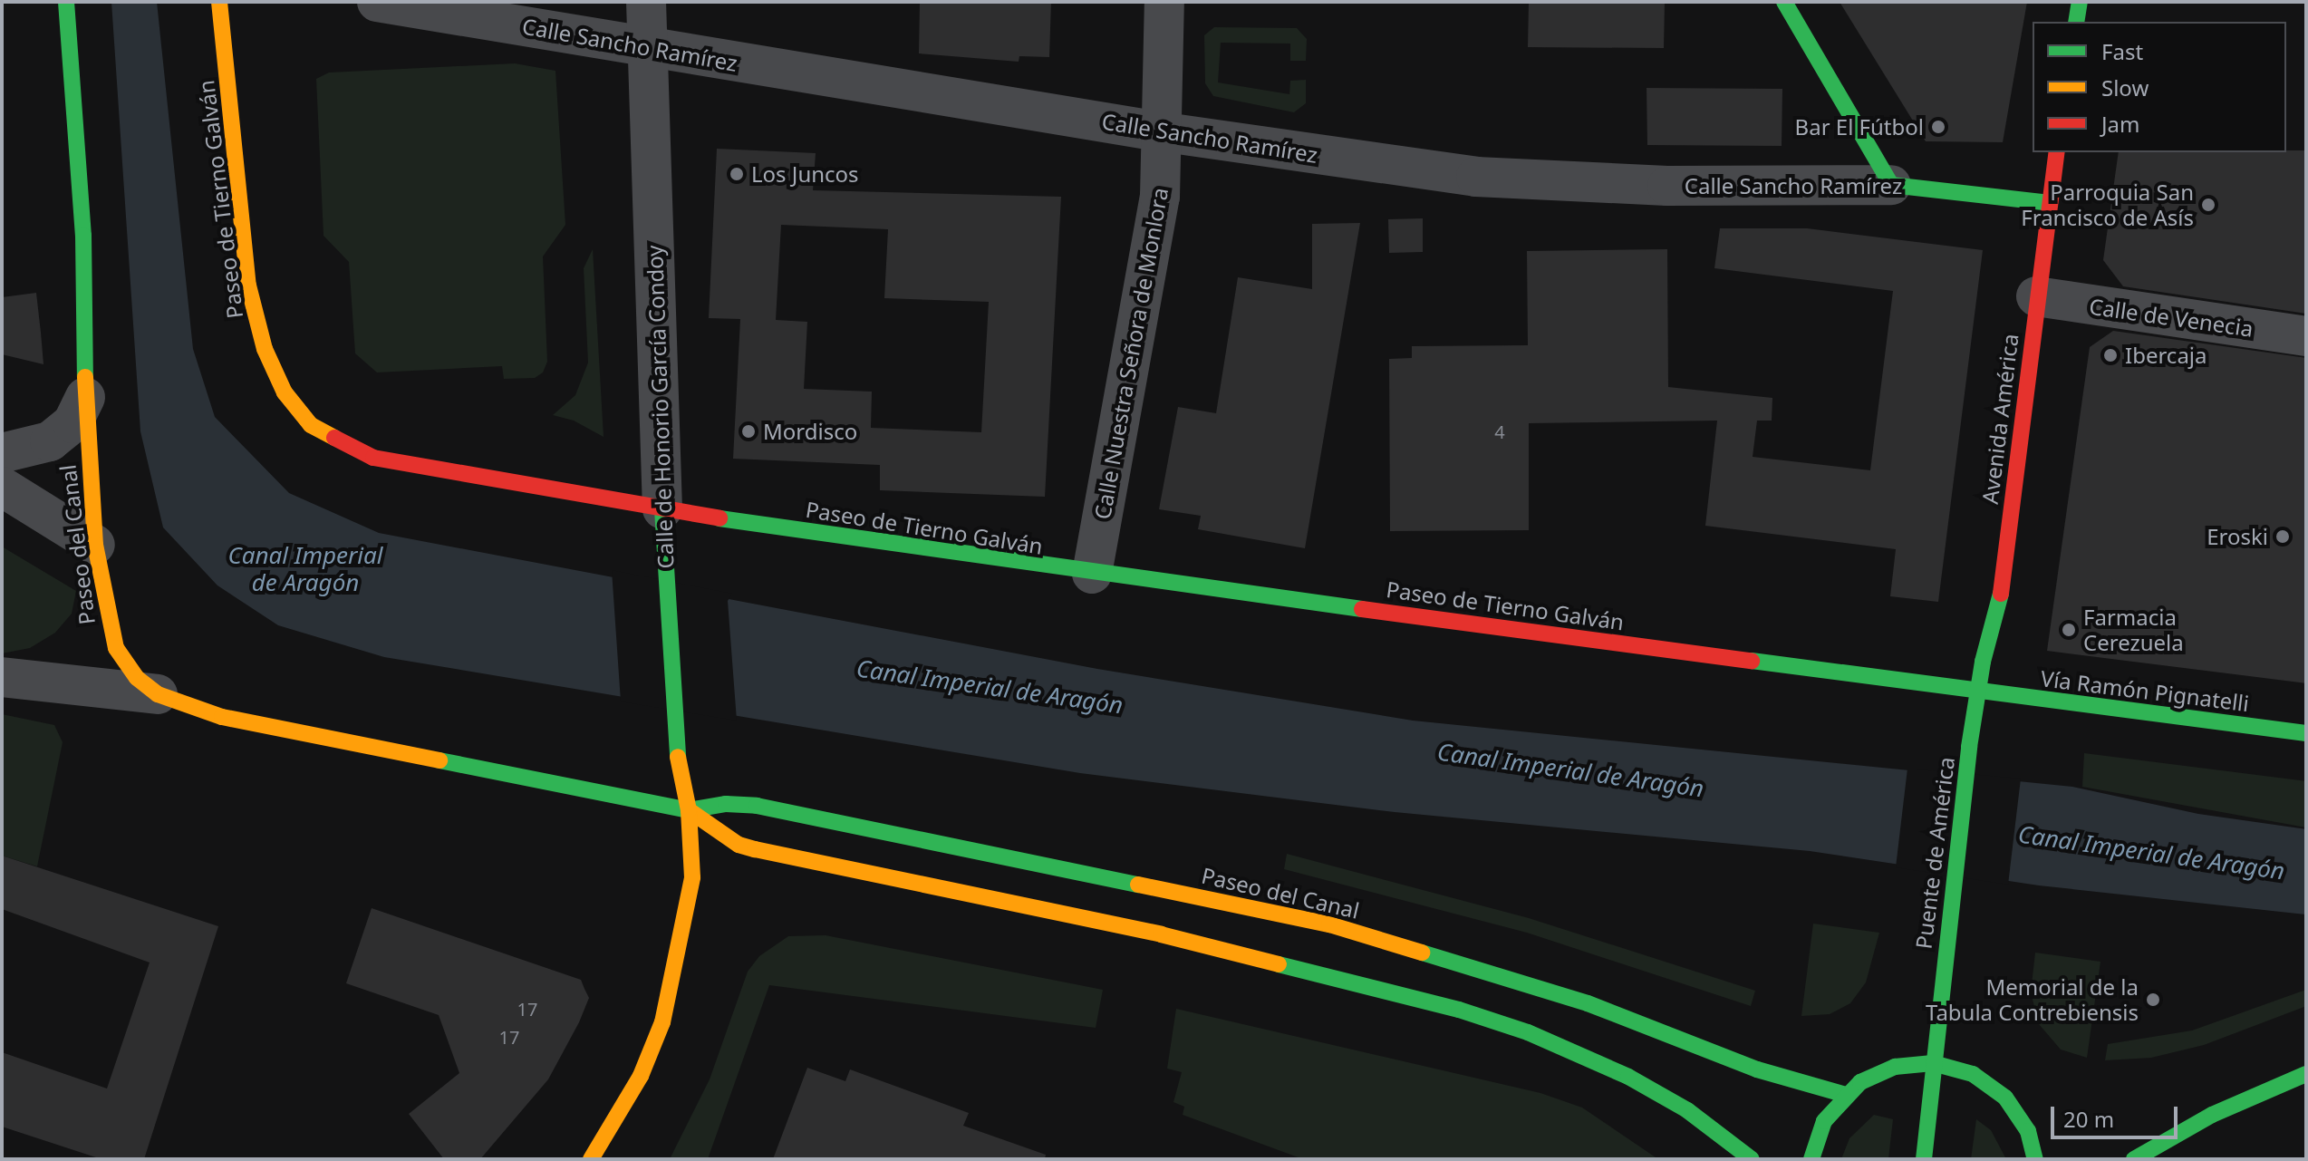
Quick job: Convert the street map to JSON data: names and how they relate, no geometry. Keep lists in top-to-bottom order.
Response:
{
  "streets": {
    "main road": [
      "Calle Sancho Ramírez",
      "Paseo de Tierno Galván",
      "Calle de Honorio García Condoy",
      "Avenida América",
      "Paseo del Canal",
      "Vía Ramón Pignatelli",
      "Puente de América"
    ],
    "street": ["Calle de Venecia", "Calle Nuestra Señora de Monlora"]
  },
  "crossings": [
    ["Calle Sancho Ramírez", "Calle Nuestra Señora de Monlora"],
    ["Calle Sancho Ramírez", "Calle de Honorio García Condoy"],
    ["Calle Sancho Ramírez", "Avenida América"],
    ["Paseo de Tierno Galván", "Calle Nuestra Señora de Monlora"],
    ["Paseo de Tierno Galván", "Calle de Honorio García Condoy"],
    ["Paseo de Tierno Galván", "Avenida América"],
    ["Paseo de Tierno Galván", "Vía Ramón Pignatelli"],
    ["Paseo de Tierno Galván", "Puente de América"],
    ["Calle de Venecia", "Avenida América"],
    ["Calle de Honorio García Condoy", "Paseo del Canal"],
    ["Avenida América", "Vía Ramón Pignatelli"],
    ["Avenida América", "Puente de América"],
    ["Vía Ramón Pignatelli", "Puente de América"]
  ],
  "water": ["Canal Imperial de Aragón"],
  "places": [
    "Bar El Fútbol",
    "Los Juncos",
    "Parroquia San Francisco de Asís",
    "Ibercaja",
    "Mordisco",
    "Eroski",
    "Farmacia Cerezuela",
    "Memorial de la Tabula Contrebiensis"
  ],
  "house_numbers": ["4", "17", "17"],
  "legend": ["Fast", "Slow", "Jam"],
  "scale_bar": "20 m"
}
